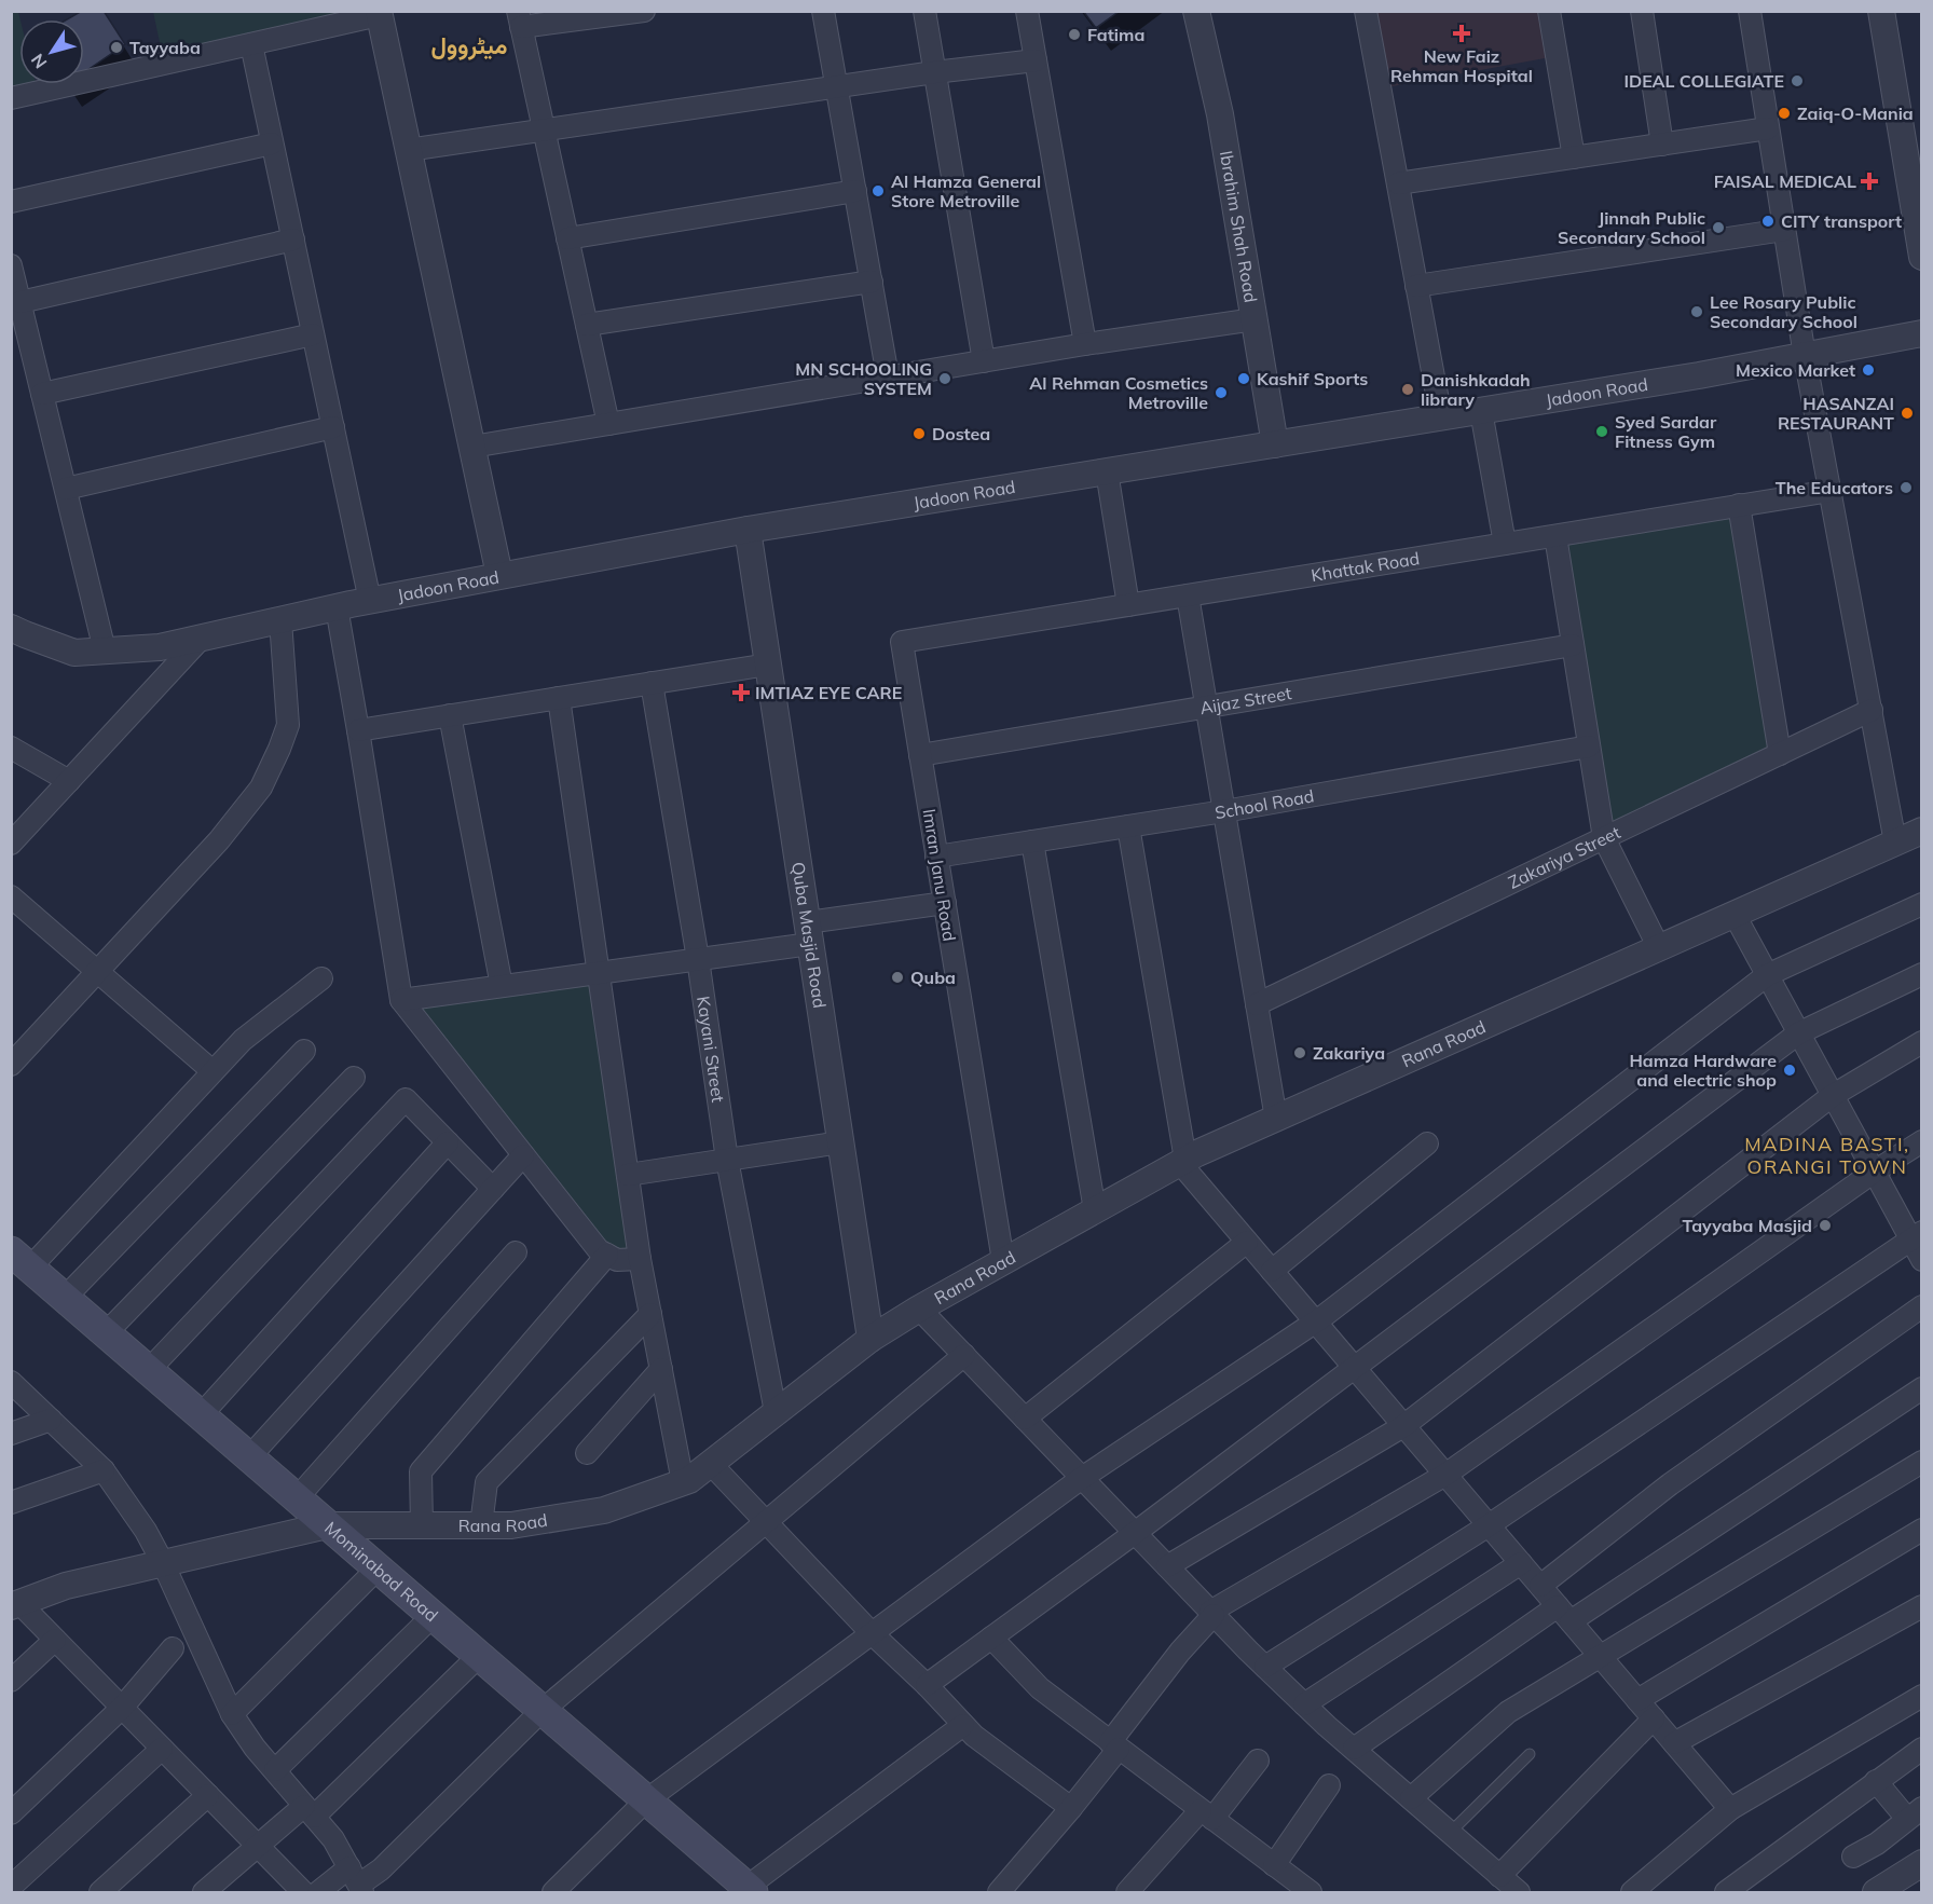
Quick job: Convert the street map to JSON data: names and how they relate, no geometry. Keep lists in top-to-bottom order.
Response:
{
  "streets": {
    "main road": ["Mominabad Road"],
    "street": [
      "Ibrahim Shah Road",
      "Jadoon Road",
      "Khattak Road",
      "Aijaz Street",
      "School Road",
      "Zakariya Street",
      "Imran Janu Road",
      "Quba Masjid Road",
      "Rana Road",
      "Kayani Street"
    ]
  },
  "crossings": [
    ["Ibrahim Shah Road", "Jadoon Road"],
    ["Jadoon Road", "Quba Masjid Road"],
    ["Khattak Road", "Imran Janu Road"],
    ["Aijaz Street", "Imran Janu Road"],
    ["School Road", "Imran Janu Road"],
    ["Imran Janu Road", "Rana Road"],
    ["Quba Masjid Road", "Rana Road"],
    ["Rana Road", "Kayani Street"],
    ["Rana Road", "Mominabad Road"]
  ],
  "districts": ["میٹروول", "MADINA BASTI, ORANGI TOWN"],
  "places": {
    "health": ["New Faiz Rehman Hospital", "FAISAL MEDICAL", "IMTIAZ EYE CARE"],
    "other": [
      "Fatima",
      "Tayyaba",
      "IDEAL COLLEGIATE",
      "Zaiq-O-Mania",
      "Al Hamza General Store Metroville",
      "CITY transport",
      "Jinnah Public Secondary School",
      "Lee Rosary Public Secondary School",
      "Mexico Market",
      "MN SCHOOLING SYSTEM",
      "Kashif Sports",
      "Danishkadah library",
      "Al Rehman Cosmetics Metroville",
      "HASANZAI RESTAURANT",
      "Syed Sardar Fitness Gym",
      "Dostea",
      "The Educators",
      "Quba",
      "Zakariya",
      "Hamza Hardware and electric shop",
      "Tayyaba Masjid"
    ]
  },
  "north": "bottom left"
}
